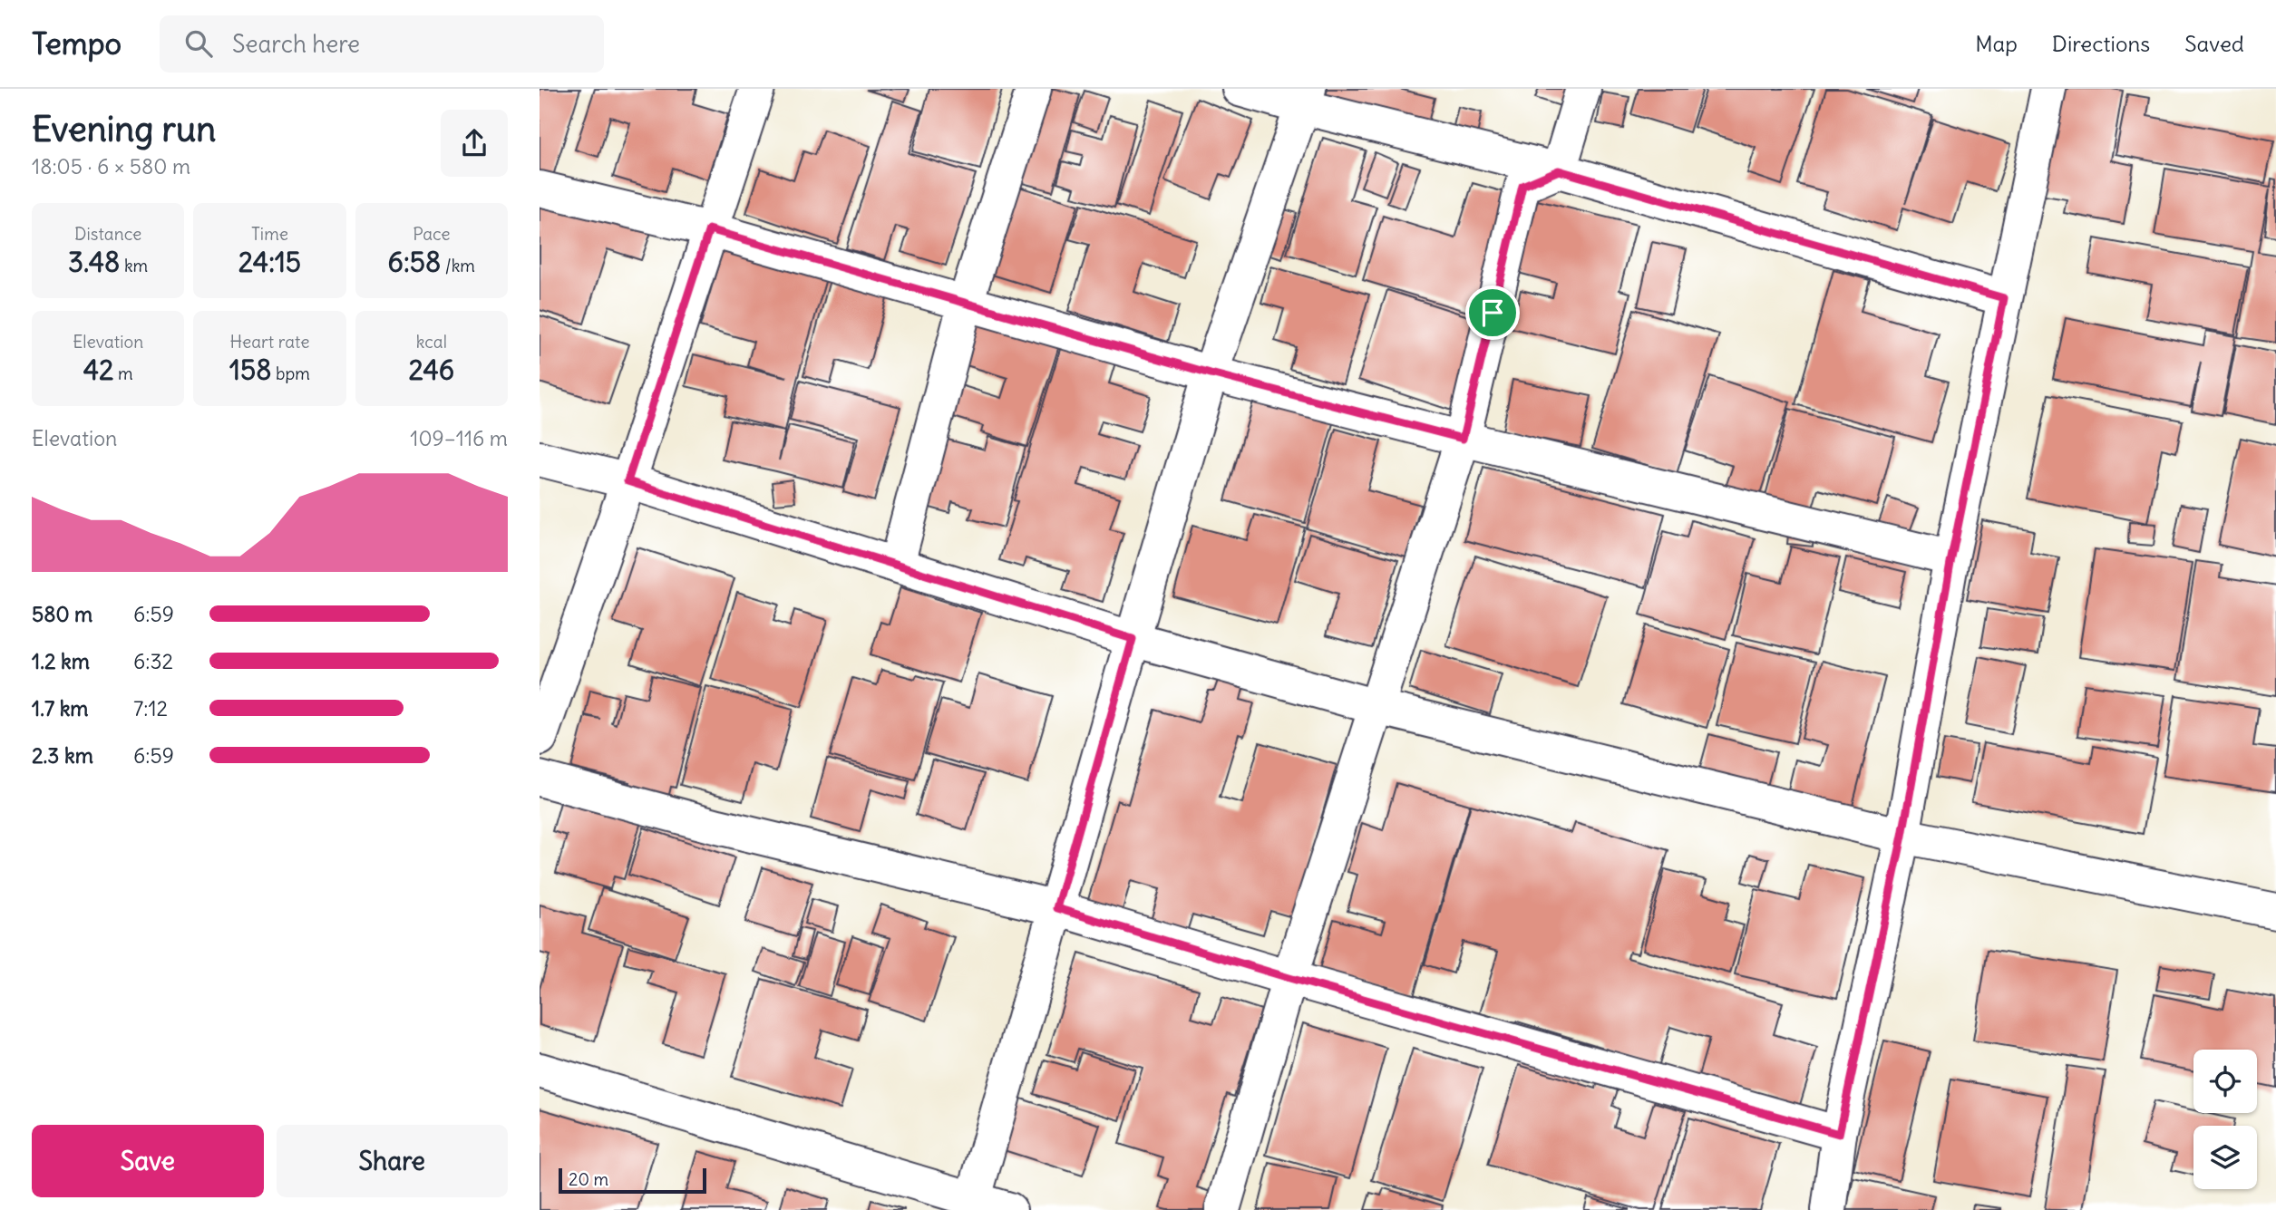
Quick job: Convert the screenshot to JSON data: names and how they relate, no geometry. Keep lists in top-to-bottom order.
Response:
{
  "scale_bar": "20 m",
  "page": {
    "header": "Tempo",
    "search": "Search here",
    "nav": ["Map", "Directions", "Saved"],
    "heading": ["Evening run", "18:05 · 6 × 580 m"],
    "stats": [
      ["Distance", "3.48 km"],
      ["Time", "24:15"],
      ["Pace", "6:58 /km"],
      ["Elevation", "42 m"],
      ["Heart rate", "158 bpm"],
      ["kcal", "246"]
    ],
    "chart": ["Elevation", "109–116 m"],
    "list": [
      {
        "name": "580 m",
        "note": "6:59"
      },
      {
        "name": "1.2 km",
        "note": "6:32"
      },
      {
        "name": "1.7 km",
        "note": "7:12"
      },
      {
        "name": "2.3 km",
        "note": "6:59"
      }
    ],
    "buttons": ["Save", "Share"],
    "scale": "20 m"
  }
}
